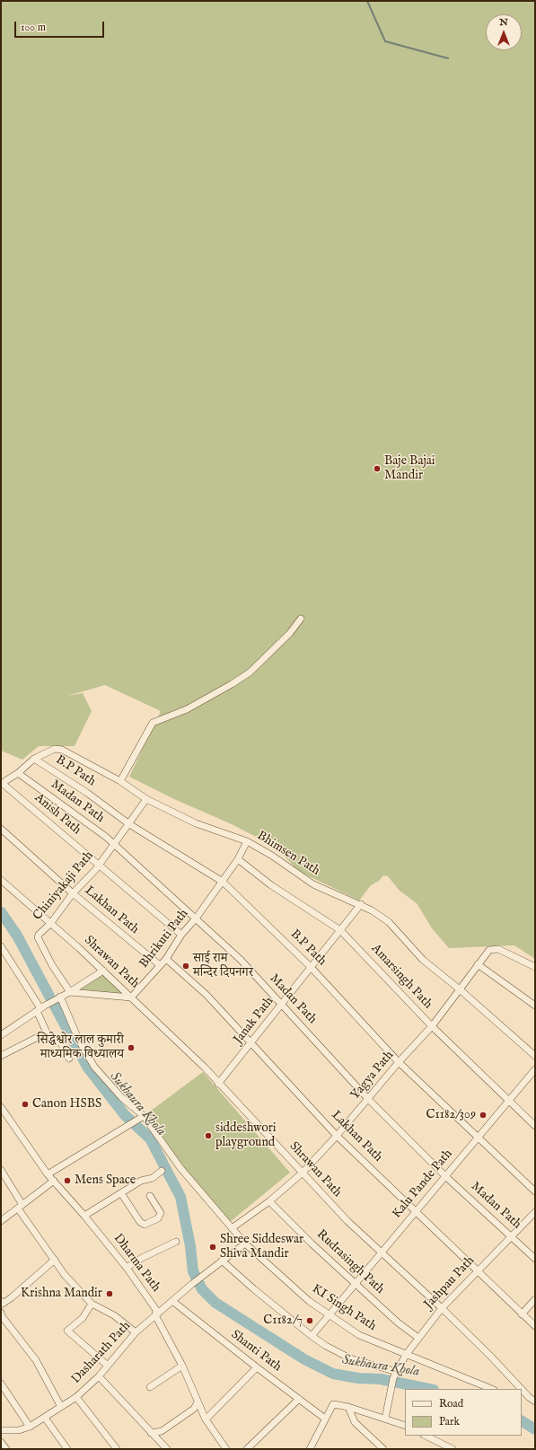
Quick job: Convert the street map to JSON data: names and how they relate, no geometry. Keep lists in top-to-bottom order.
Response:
{
  "streets": {
    "street": [
      "B.P Path",
      "Madan Path",
      "Anish Path",
      "Bhimsen Path",
      "Chiniyakaji Path",
      "Lakhan Path",
      "Bhrikuti Path",
      "Shrawan Path",
      "Amarsingh Path",
      "Janak Path",
      "Yagya Path",
      "Kalu Pande Path",
      "Rudrasingh Path",
      "Dharma Path",
      "Jashpau Path",
      "KI Singh Path",
      "Shanti Path",
      "Dasharath Path"
    ]
  },
  "crossings": [
    ["B.P Path", "Bhimsen Path"],
    ["B.P Path", "Chiniyakaji Path"],
    ["B.P Path", "Bhrikuti Path"],
    ["B.P Path", "Janak Path"],
    ["B.P Path", "Yagya Path"],
    ["B.P Path", "Kalu Pande Path"],
    ["Madan Path", "Bhimsen Path"],
    ["Madan Path", "Chiniyakaji Path"],
    ["Madan Path", "Bhrikuti Path"],
    ["Madan Path", "Janak Path"],
    ["Madan Path", "Yagya Path"],
    ["Madan Path", "Kalu Pande Path"],
    ["Madan Path", "Jashpau Path"],
    ["Anish Path", "Bhimsen Path"],
    ["Anish Path", "Chiniyakaji Path"],
    ["Anish Path", "Bhrikuti Path"],
    ["Bhimsen Path", "Chiniyakaji Path"],
    ["Bhimsen Path", "Bhrikuti Path"],
    ["Bhimsen Path", "Janak Path"],
    ["Bhimsen Path", "Yagya Path"],
    ["Chiniyakaji Path", "Lakhan Path"],
    ["Chiniyakaji Path", "Shrawan Path"],
    ["Lakhan Path", "Bhrikuti Path"],
    ["Lakhan Path", "Janak Path"],
    ["Lakhan Path", "Yagya Path"],
    ["Lakhan Path", "Kalu Pande Path"],
    ["Lakhan Path", "Jashpau Path"],
    ["Bhrikuti Path", "Shrawan Path"],
    ["Bhrikuti Path", "Amarsingh Path"],
    ["Shrawan Path", "Janak Path"],
    ["Shrawan Path", "Yagya Path"],
    ["Shrawan Path", "Kalu Pande Path"],
    ["Shrawan Path", "Jashpau Path"],
    ["Amarsingh Path", "Janak Path"],
    ["Amarsingh Path", "Yagya Path"],
    ["Amarsingh Path", "Kalu Pande Path"],
    ["Yagya Path", "Rudrasingh Path"],
    ["Yagya Path", "KI Singh Path"],
    ["Kalu Pande Path", "Rudrasingh Path"],
    ["Kalu Pande Path", "KI Singh Path"],
    ["Rudrasingh Path", "Jashpau Path"],
    ["Dharma Path", "Dasharath Path"],
    ["Jashpau Path", "KI Singh Path"],
    ["Shanti Path", "Dasharath Path"]
  ],
  "water": ["Sukhaura Khola"],
  "places": [
    "Baje Bajai Mandir",
    "साई राम मन्दिर दिपनगर",
    "सिद्धेश्वोर लाल कुमारी माध्यमिक विध्यालय",
    "Canon HSBS",
    "C1182/309",
    "siddeshwori playground",
    "Mens Space",
    "Shree Siddeswar Shiva Mandir",
    "Krishna Mandir",
    "C1182/7"
  ],
  "legend": ["Road", "Park"],
  "scale_bar": "100 m",
  "north": "top"
}
